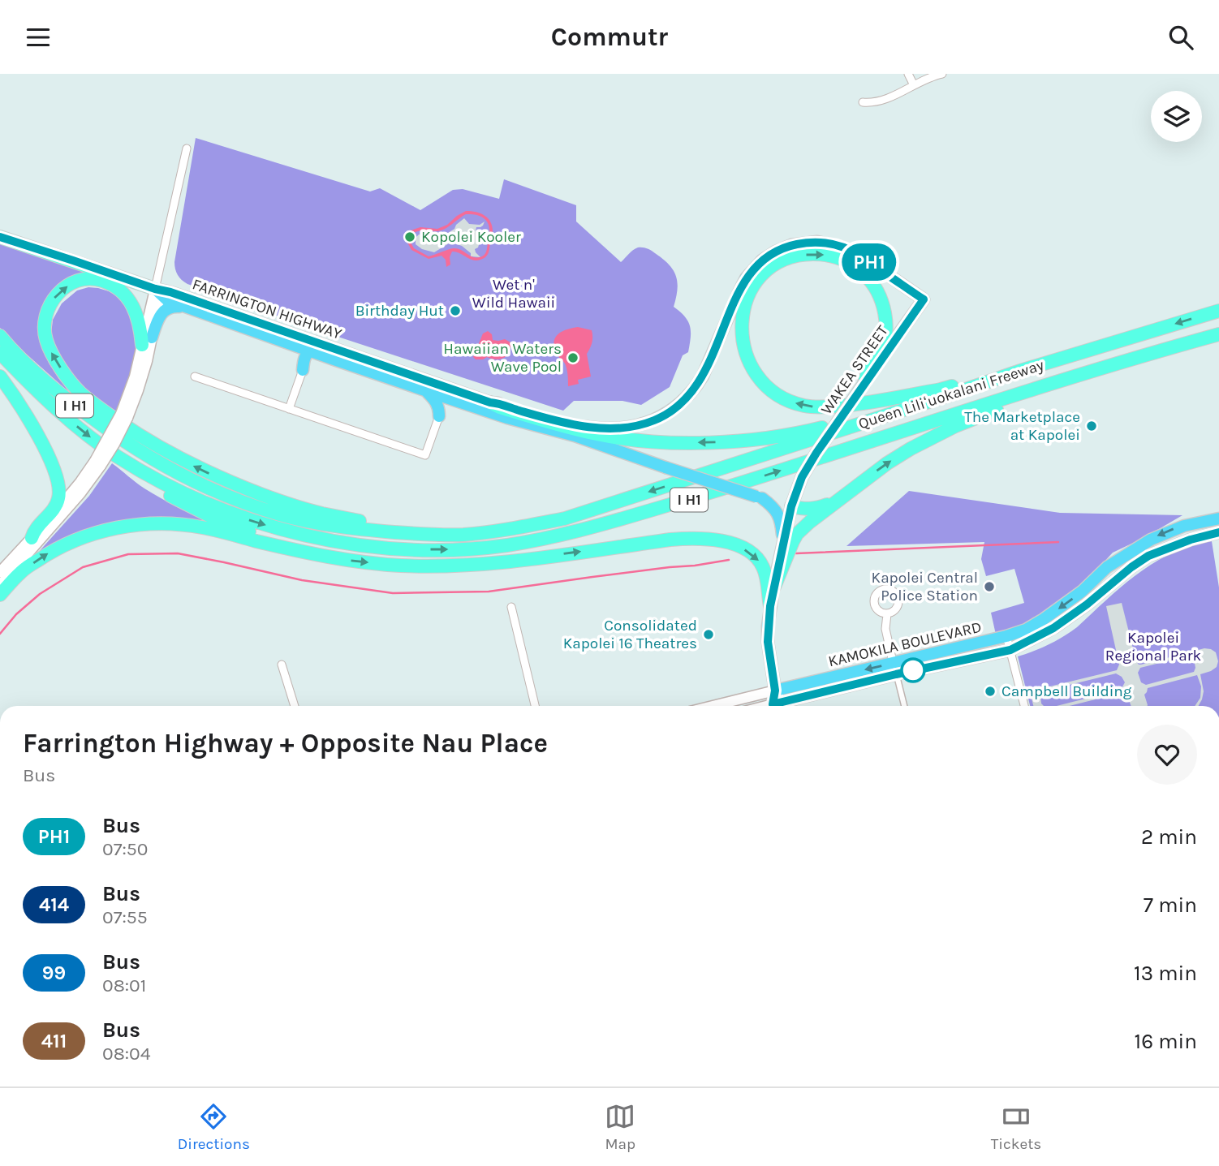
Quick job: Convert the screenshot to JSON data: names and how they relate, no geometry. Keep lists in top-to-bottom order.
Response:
{
  "streets": {
    "highway": ["Queen Liliʻuokalani Freeway", "I H1"],
    "main road": ["FARRINGTON HIGHWAY", "WAKEA STREET", "KAMOKILA BOULEVARD"]
  },
  "crossings": [
    ["FARRINGTON HIGHWAY", "WAKEA STREET"],
    ["WAKEA STREET", "KAMOKILA BOULEVARD"]
  ],
  "parks": ["Wet n' Wild Hawaii", "Kapolei Regional Park"],
  "places": [
    "Kopolei Kooler",
    "Birthday Hut",
    "Hawaiian Waters Wave Pool",
    "The Marketplace at Kapolei",
    "Kapolei Central Police Station",
    "Consolidated Kapolei 16 Theatres",
    "Campbell Building"
  ],
  "lines": ["bus line PH1"],
  "page": {
    "header": "Commutr",
    "on_map": "PH1",
    "heading": ["Farrington Highway + Opposite Nau Place", "Bus"],
    "list": [
      {
        "mark": "PH1",
        "name": "Bus",
        "note": "07:50",
        "value": "2 min"
      },
      {
        "mark": "414",
        "name": "Bus",
        "note": "07:55",
        "value": "7 min"
      },
      {
        "mark": "99",
        "name": "Bus",
        "note": "08:01",
        "value": "13 min"
      },
      {
        "mark": "411",
        "name": "Bus",
        "note": "08:04",
        "value": "16 min"
      }
    ],
    "tabs": ["Directions", "Map", "Tickets"]
  }
}
